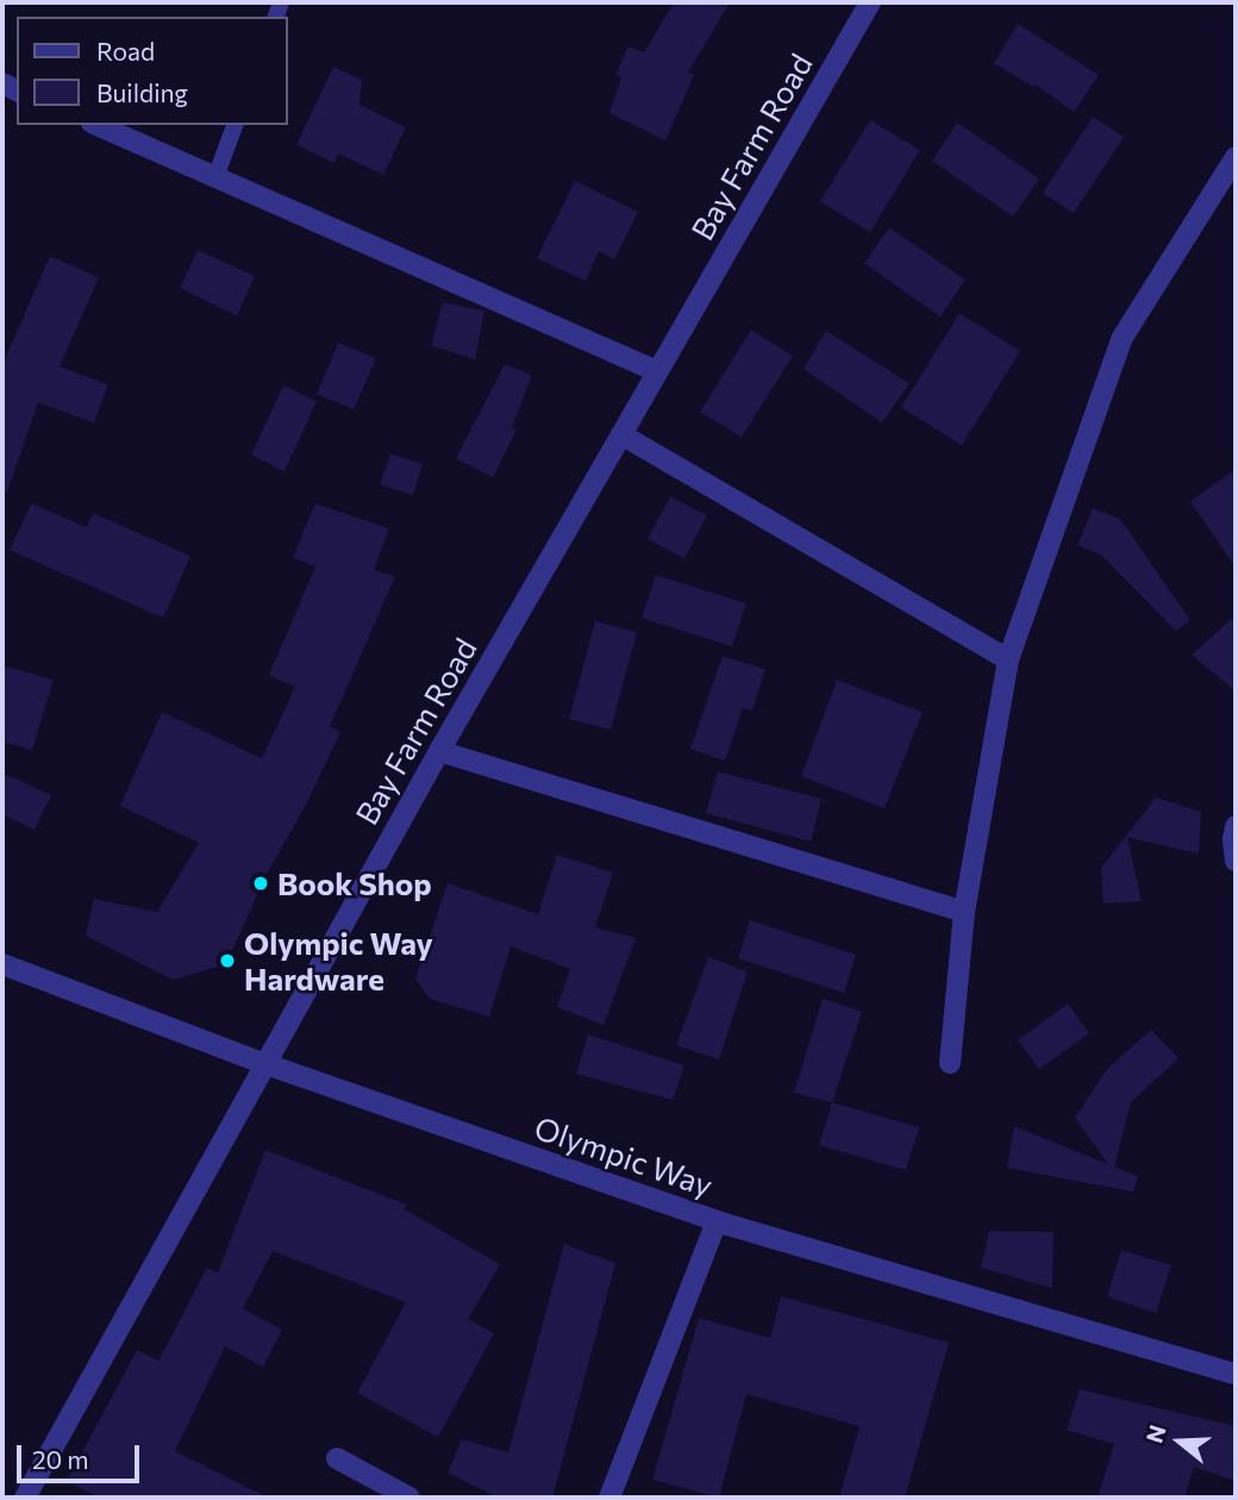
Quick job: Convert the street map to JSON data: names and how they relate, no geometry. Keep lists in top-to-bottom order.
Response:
{
  "streets": {
    "street": ["Bay Farm Road", "Olympic Way"]
  },
  "crossings": [
    ["Bay Farm Road", "Olympic Way"]
  ],
  "places": ["Book Shop", "Olympic Way Hardware"],
  "legend": ["Road", "Building"],
  "scale_bar": "20 m",
  "north": "left"
}
